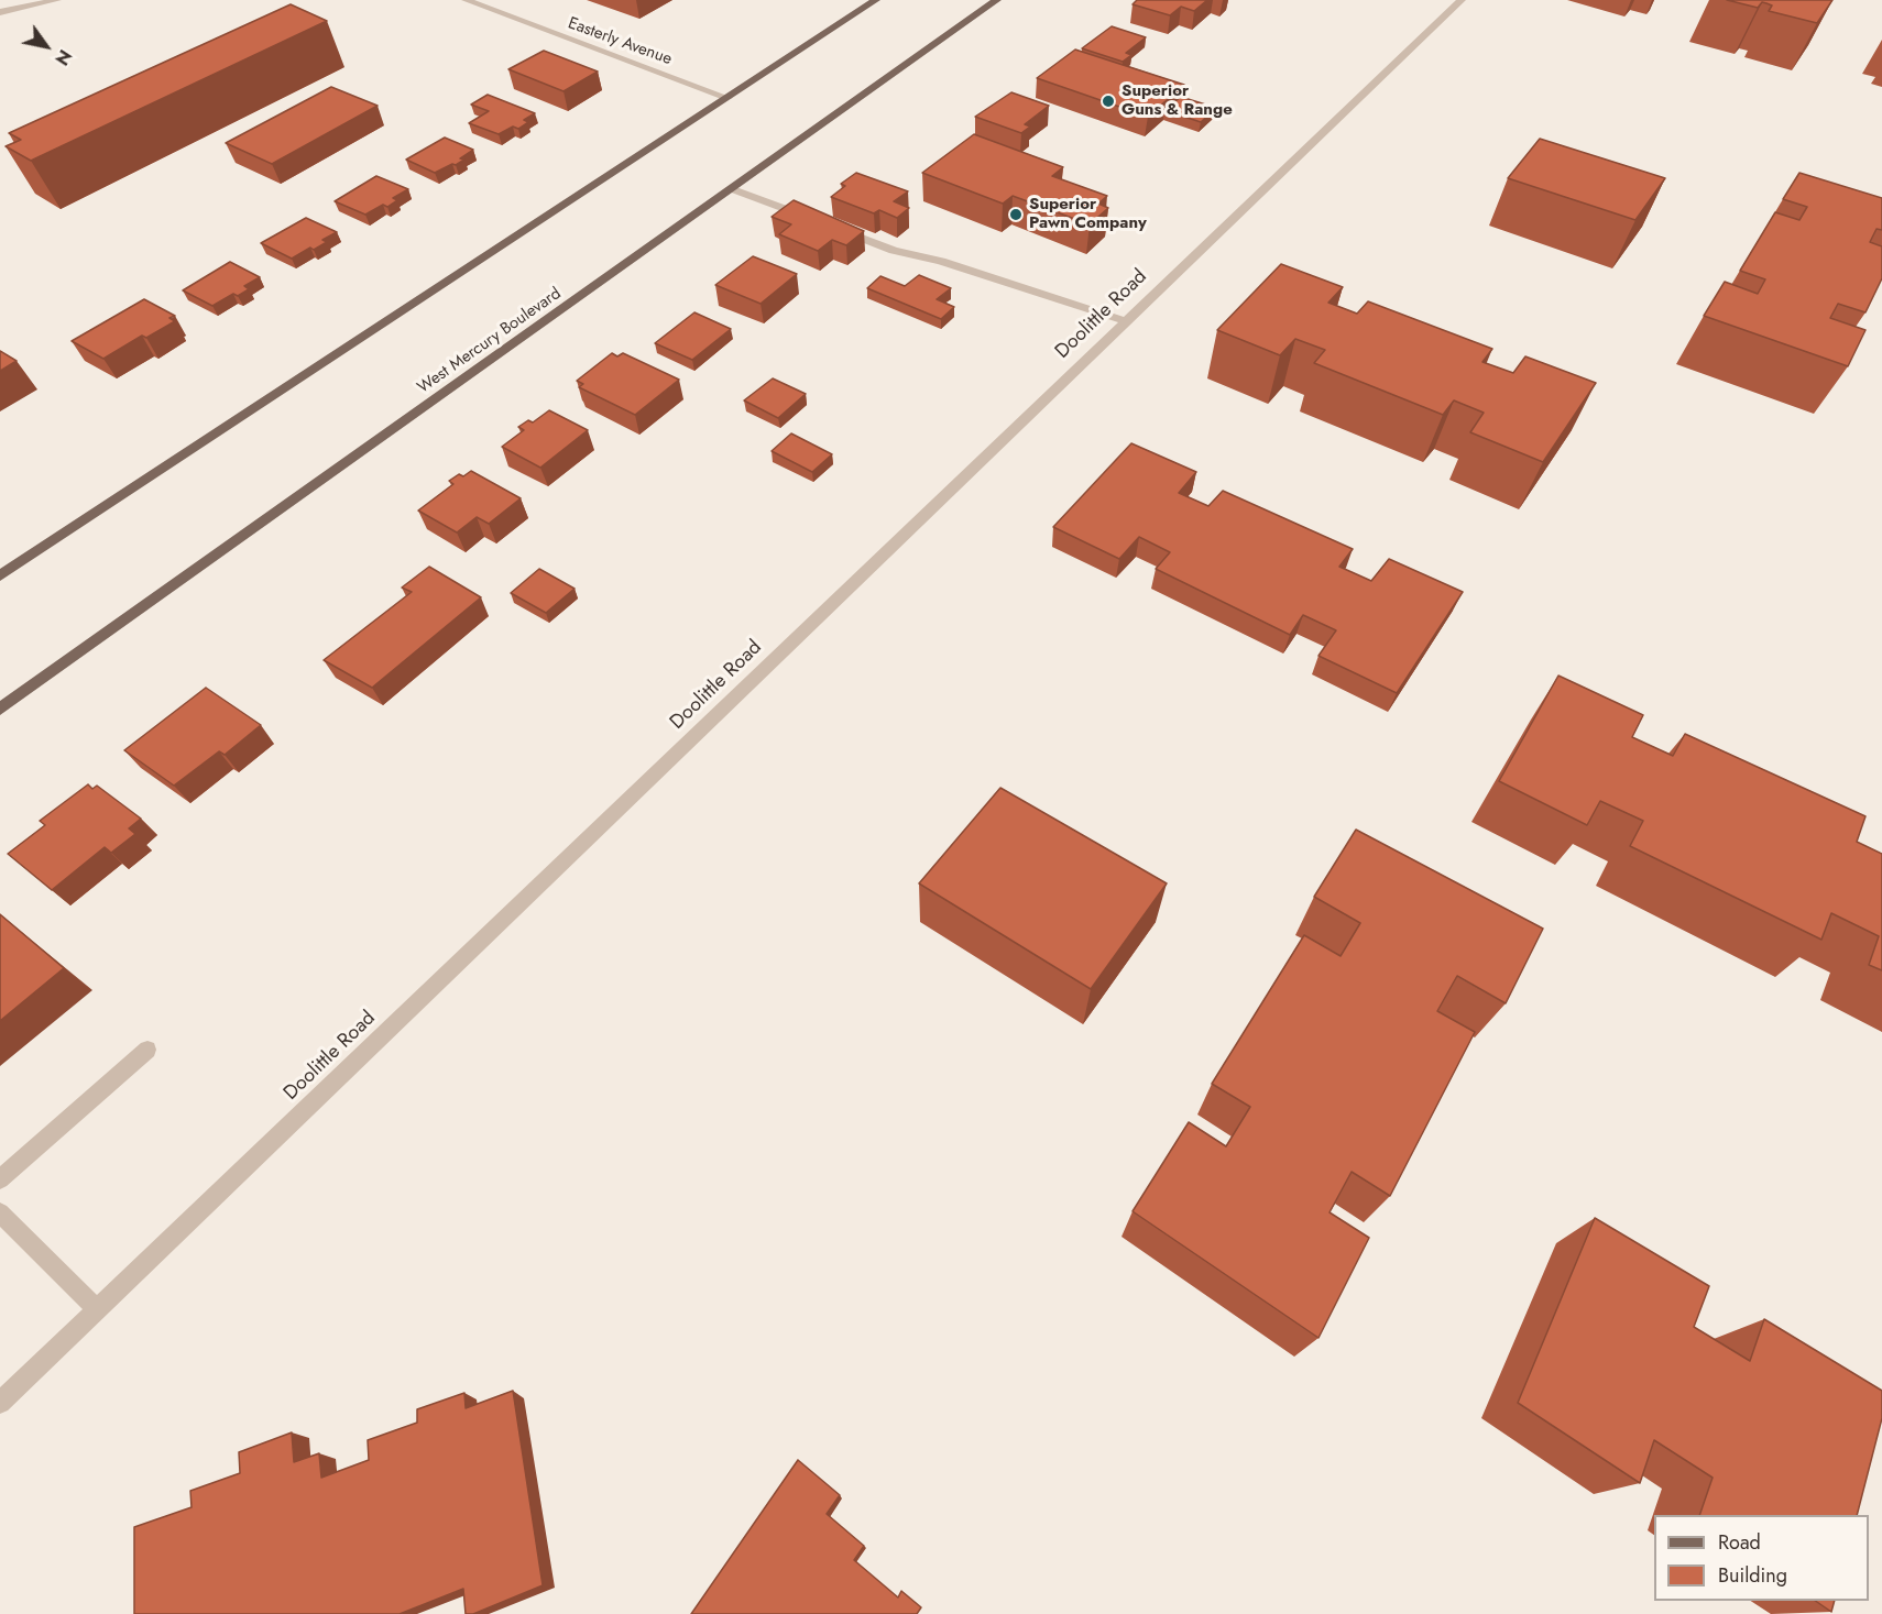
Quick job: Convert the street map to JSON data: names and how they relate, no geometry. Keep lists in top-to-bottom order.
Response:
{
  "streets": {
    "main road": ["West Mercury Boulevard"],
    "street": ["Easterly Avenue", "Doolittle Road"]
  },
  "places": ["Superior Guns & Range", "Superior Pawn Company"],
  "legend": ["Road", "Building"],
  "north": "bottom right"
}
